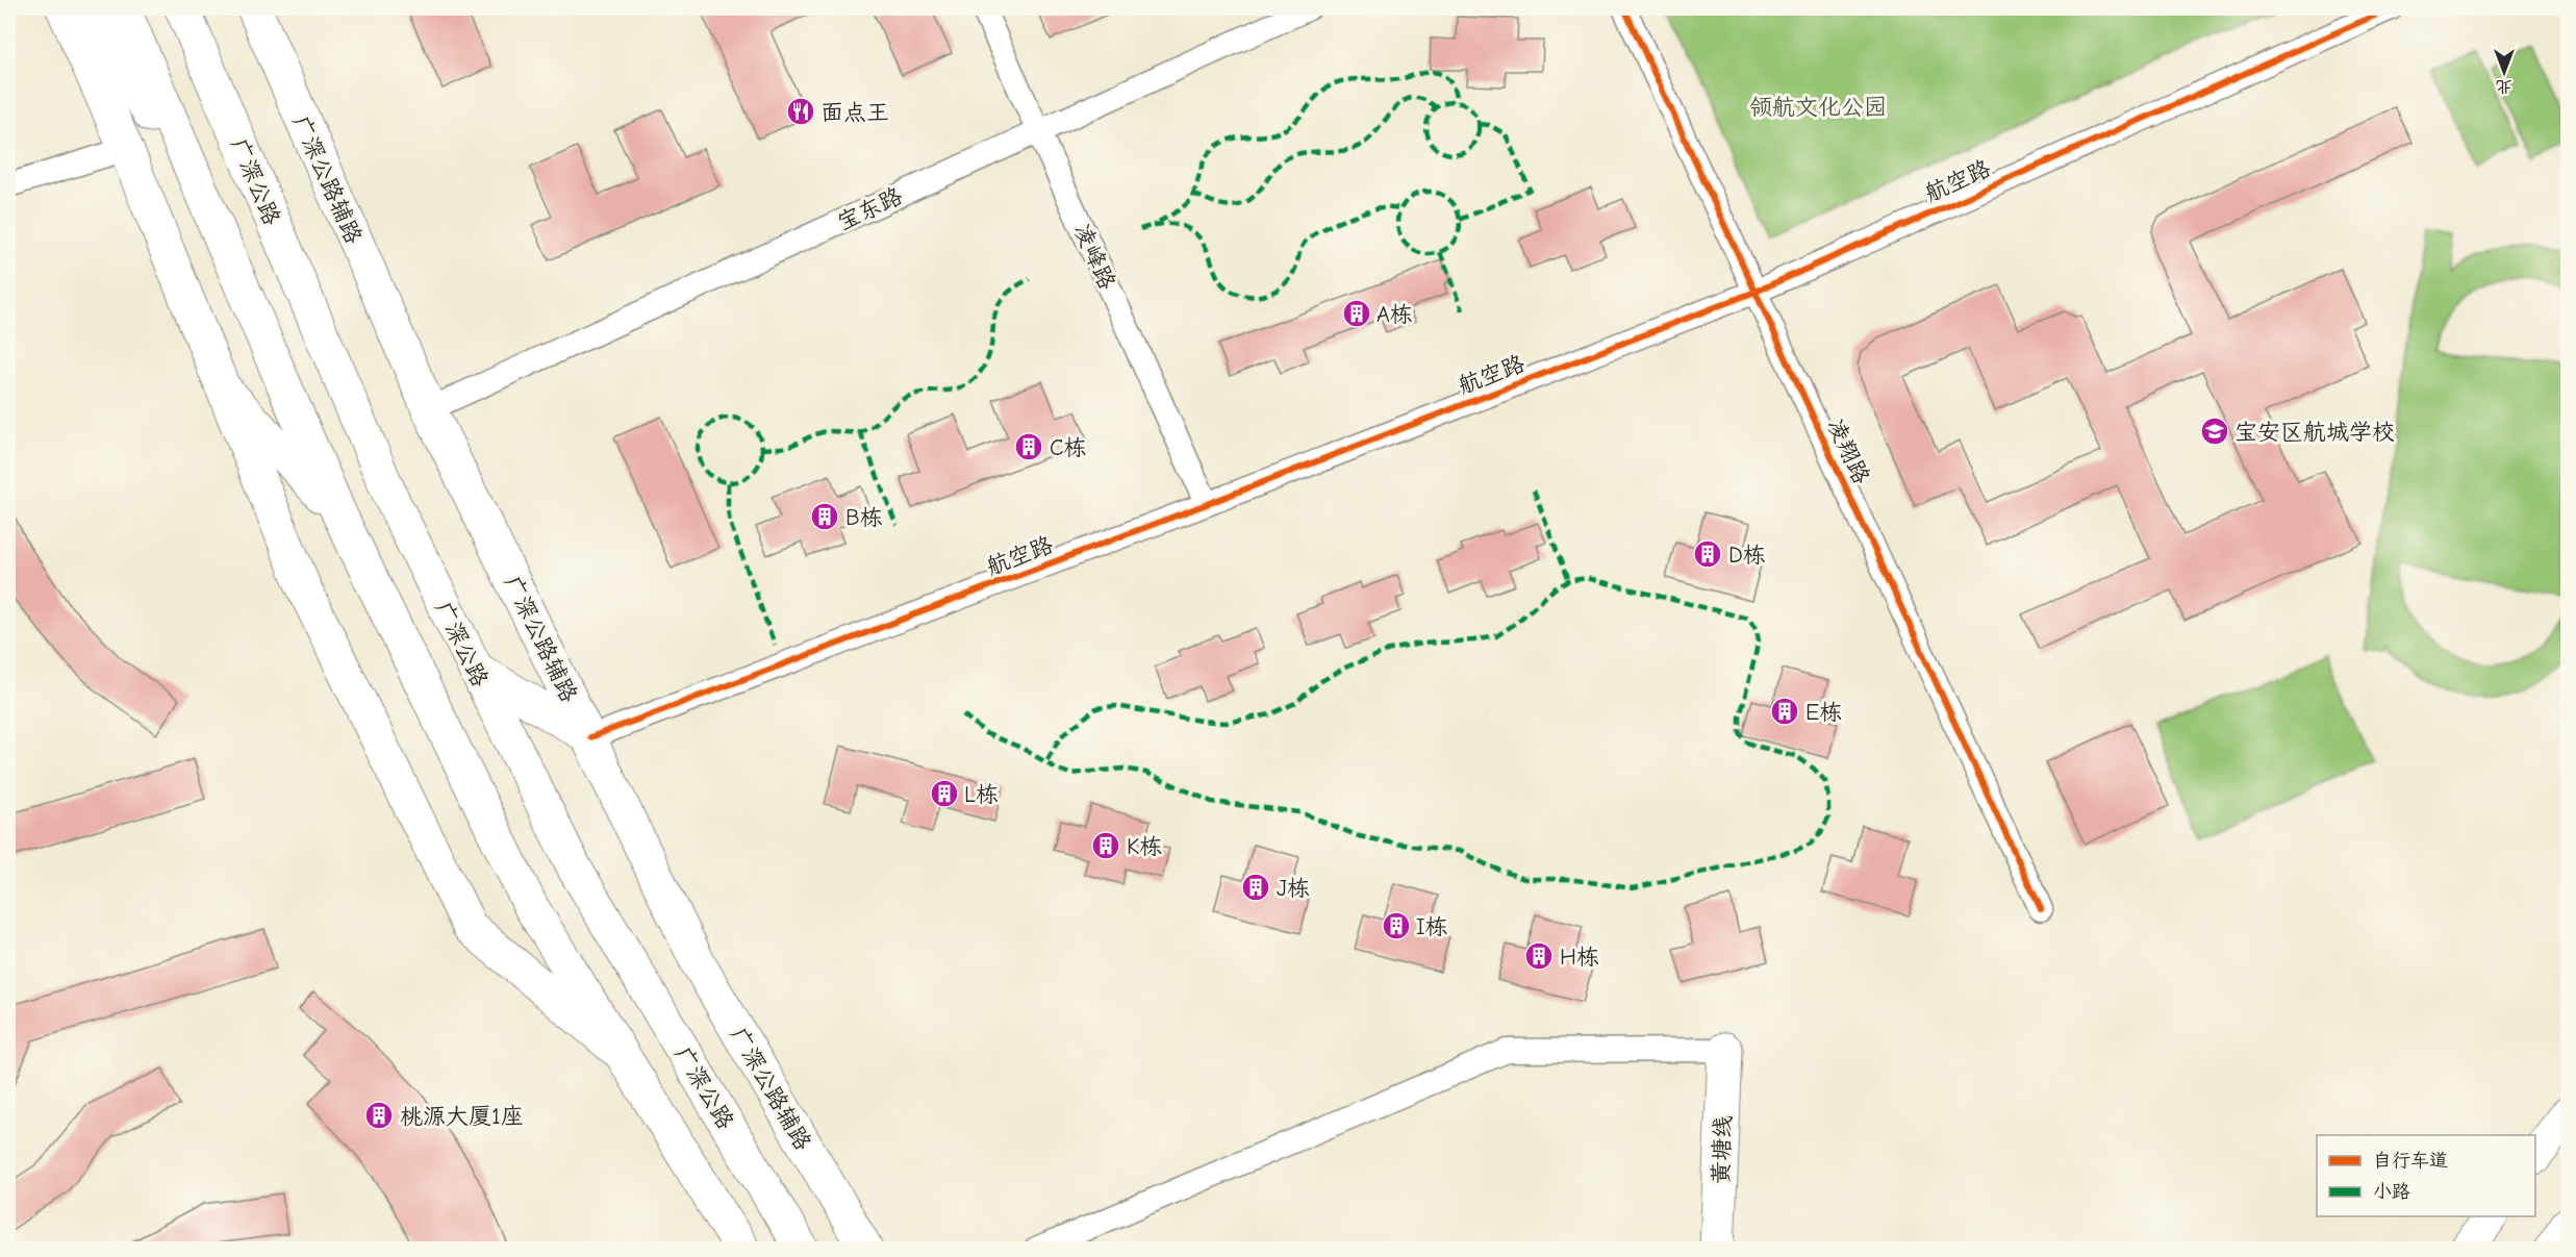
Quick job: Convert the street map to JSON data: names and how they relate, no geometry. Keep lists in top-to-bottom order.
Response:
{
  "streets": {
    "main road": ["广深公路辅路", "广深公路", "黄塘线"],
    "street": [
      "航空路",
      "宝东路",
      "凌峰路",
      "凌翔路"
    ]
  },
  "crossings": [
    ["广深公路辅路", "航空路"],
    ["广深公路辅路", "宝东路"],
    ["航空路", "凌峰路"],
    ["航空路", "凌翔路"],
    ["宝东路", "凌峰路"]
  ],
  "parks": ["领航文化公园"],
  "places": {
    "restaurant": ["面点王"],
    "building": [
      "A栋",
      "C栋",
      "B栋",
      "D栋",
      "E栋",
      "L栋",
      "K栋",
      "J栋",
      "I栋",
      "H栋",
      "桃源大厦1座"
    ],
    "school or university": ["宝安区航城学校"]
  },
  "legend": ["自行车道", "小路"],
  "north": "bottom"
}
